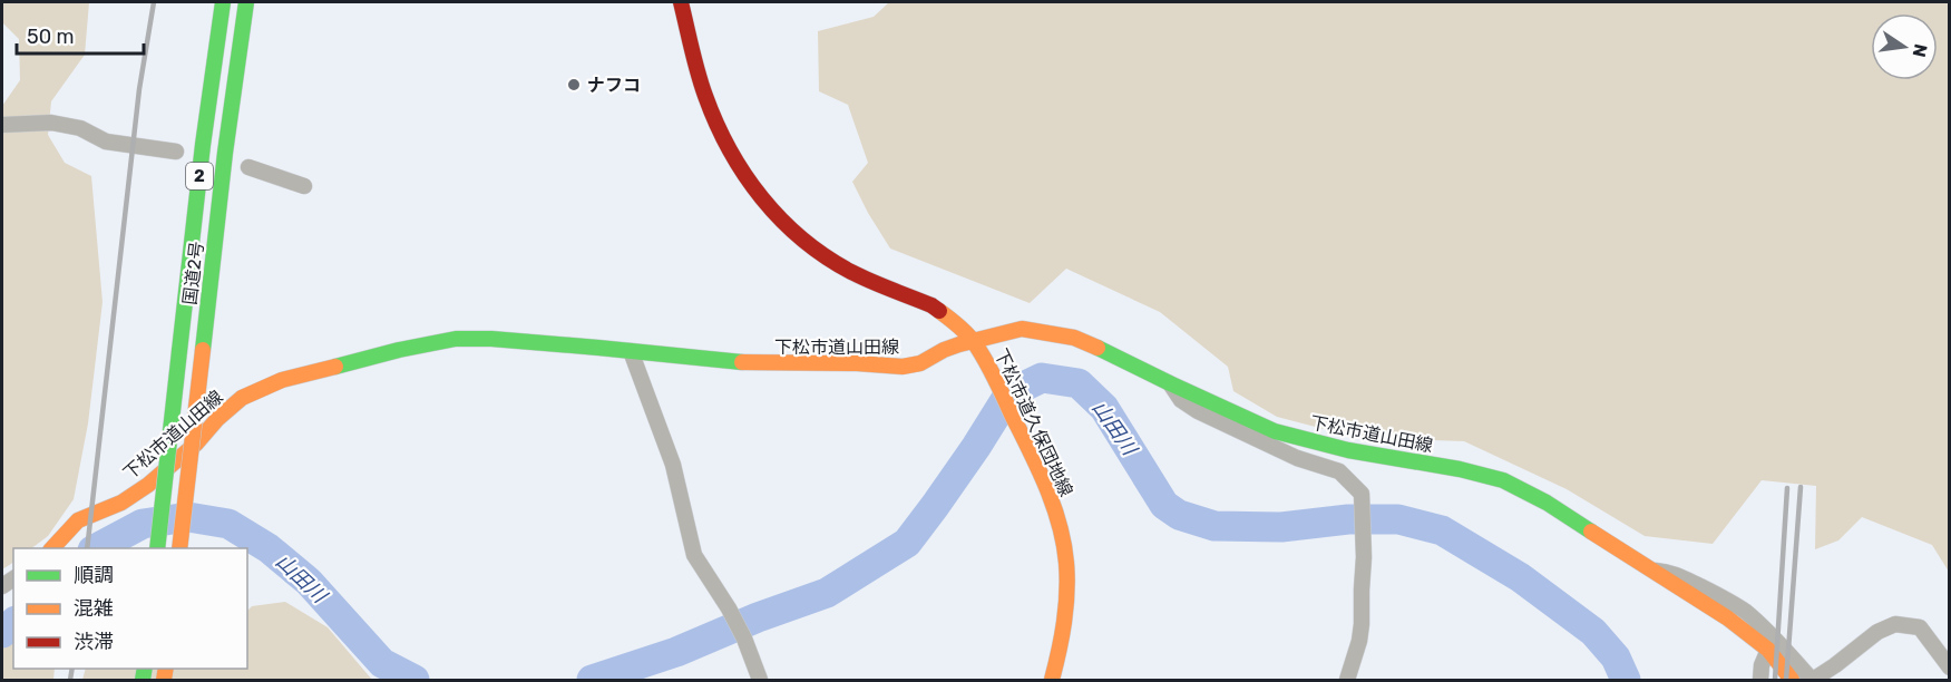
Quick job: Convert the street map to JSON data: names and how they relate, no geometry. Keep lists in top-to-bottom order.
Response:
{
  "streets": {
    "main road": [
      "2",
      "国道2号",
      "下松市道山田線",
      "下松市道久保団地線"
    ]
  },
  "crossings": [
    ["下松市道山田線", "下松市道久保団地線"]
  ],
  "water": ["山田川"],
  "places": ["ナフコ"],
  "legend": ["順調", "混雑", "渋滞"],
  "scale_bar": "50 m",
  "north": "right"
}
